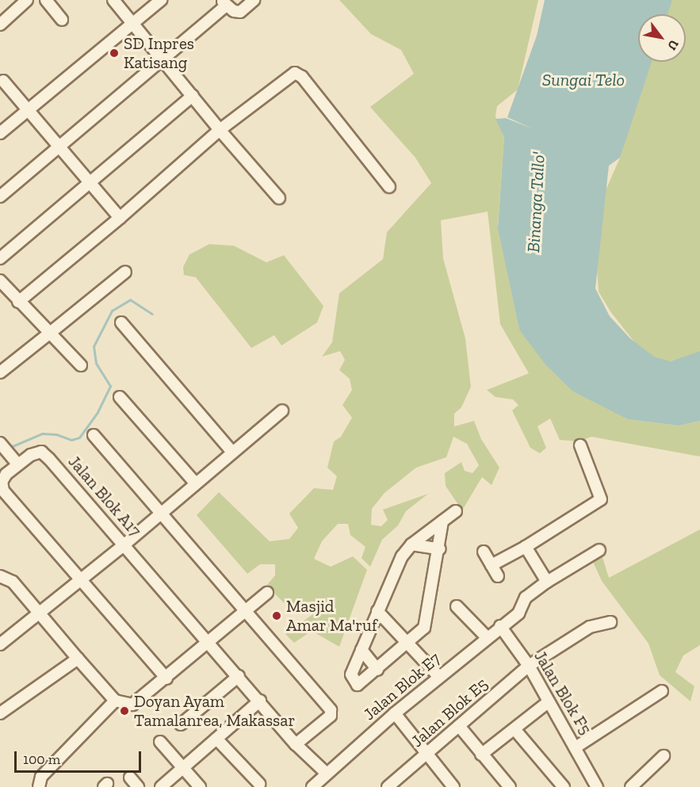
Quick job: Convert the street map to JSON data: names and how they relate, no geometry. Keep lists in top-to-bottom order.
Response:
{
  "streets": {
    "street": [
      "Jalan Blok A17",
      "Jalan Blok E7",
      "Jalan Blok F5",
      "Jalan Blok E5"
    ]
  },
  "crossings": [
    ["Jalan Blok A17", "Jalan Blok E7"],
    ["Jalan Blok E7", "Jalan Blok F5"],
    ["Jalan Blok F5", "Jalan Blok E5"]
  ],
  "water": ["Sungai Telo", "Binanga Tallo'"],
  "places": ["SD Inpres Katisang", "Masjid Amar Ma'ruf", "Doyan Ayam Tamalanrea, Makassar"],
  "scale_bar": "100 m",
  "north": "bottom right"
}
